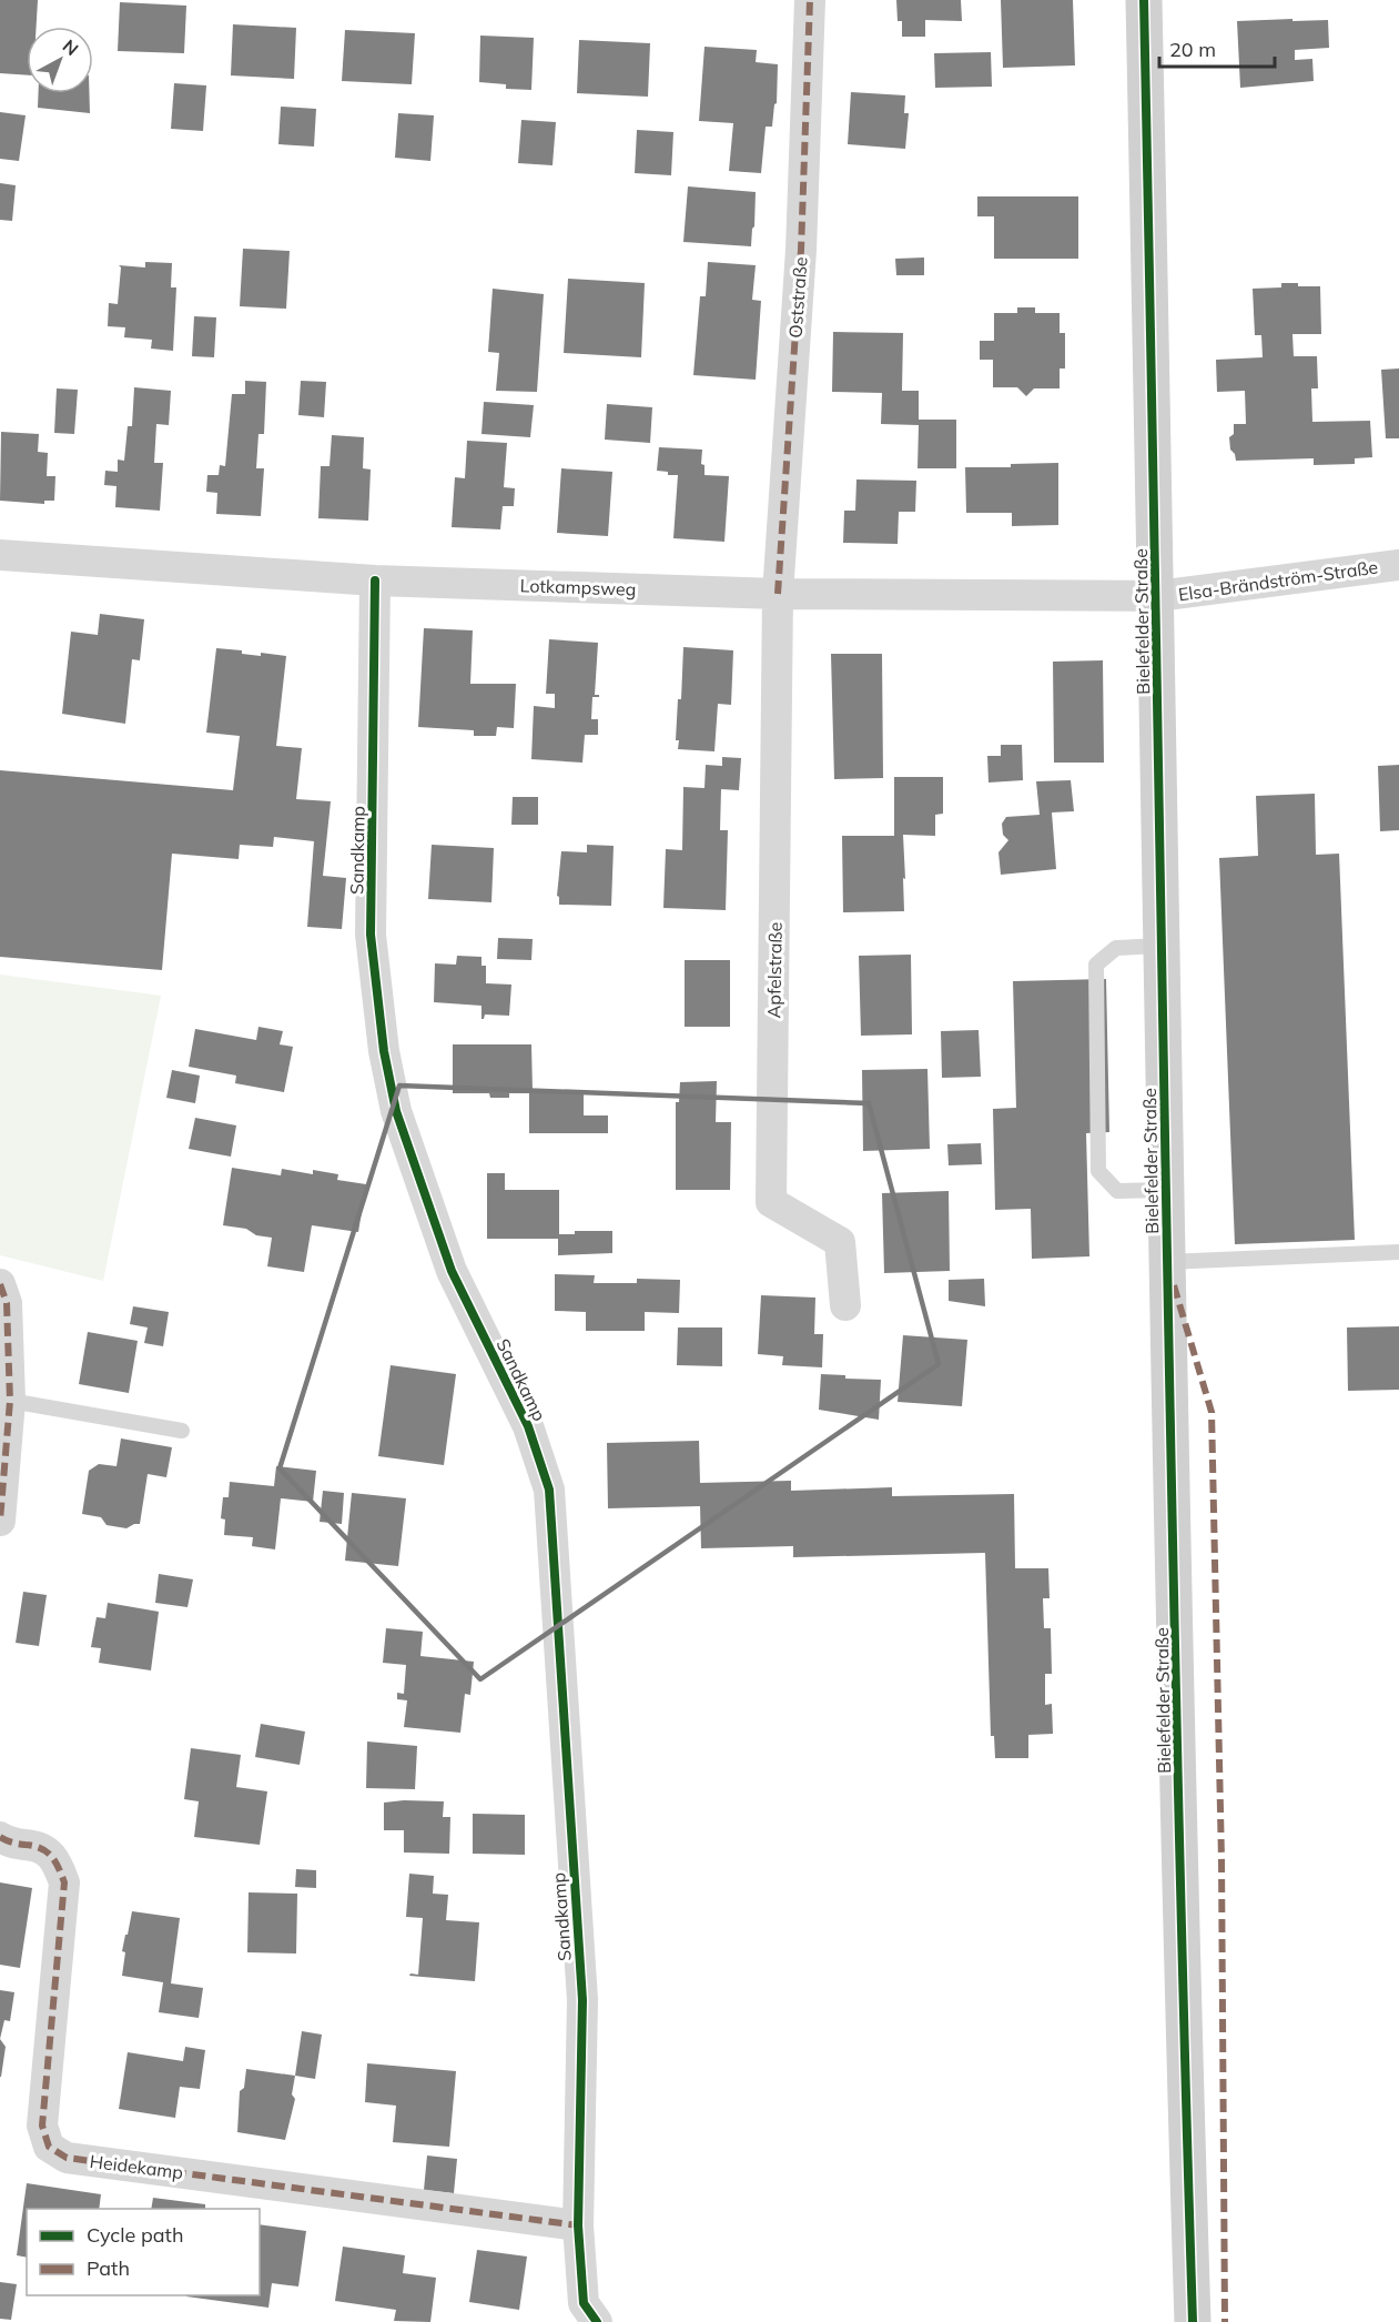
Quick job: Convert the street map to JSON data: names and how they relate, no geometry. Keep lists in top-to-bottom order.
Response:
{
  "streets": {
    "street": [
      "Oststraße",
      "Elsa-Brändström-Straße",
      "Lotkampsweg",
      "Bielefelder Straße",
      "Sandkamp",
      "Apfelstraße",
      "Heidekamp"
    ]
  },
  "crossings": [
    ["Oststraße", "Lotkampsweg"],
    ["Oststraße", "Apfelstraße"],
    ["Elsa-Brändström-Straße", "Lotkampsweg"],
    ["Elsa-Brändström-Straße", "Bielefelder Straße"],
    ["Lotkampsweg", "Bielefelder Straße"],
    ["Lotkampsweg", "Sandkamp"],
    ["Lotkampsweg", "Apfelstraße"],
    ["Sandkamp", "Heidekamp"]
  ],
  "legend": ["Cycle path", "Path"],
  "scale_bar": "20 m",
  "north": "top right"
}
